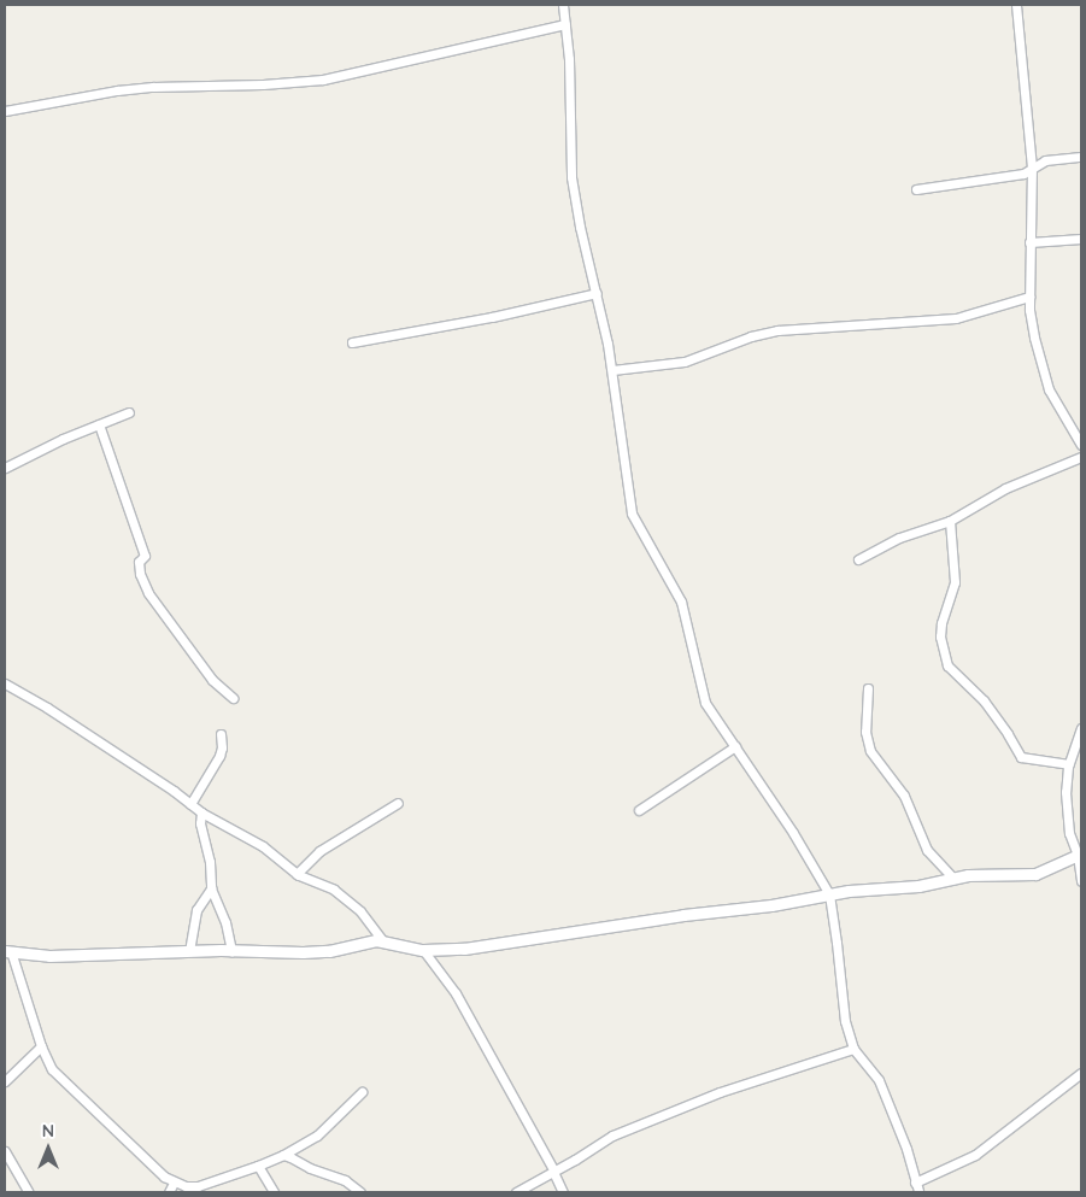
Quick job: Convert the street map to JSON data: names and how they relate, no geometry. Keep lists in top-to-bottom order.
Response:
{
  "north": "top"
}
